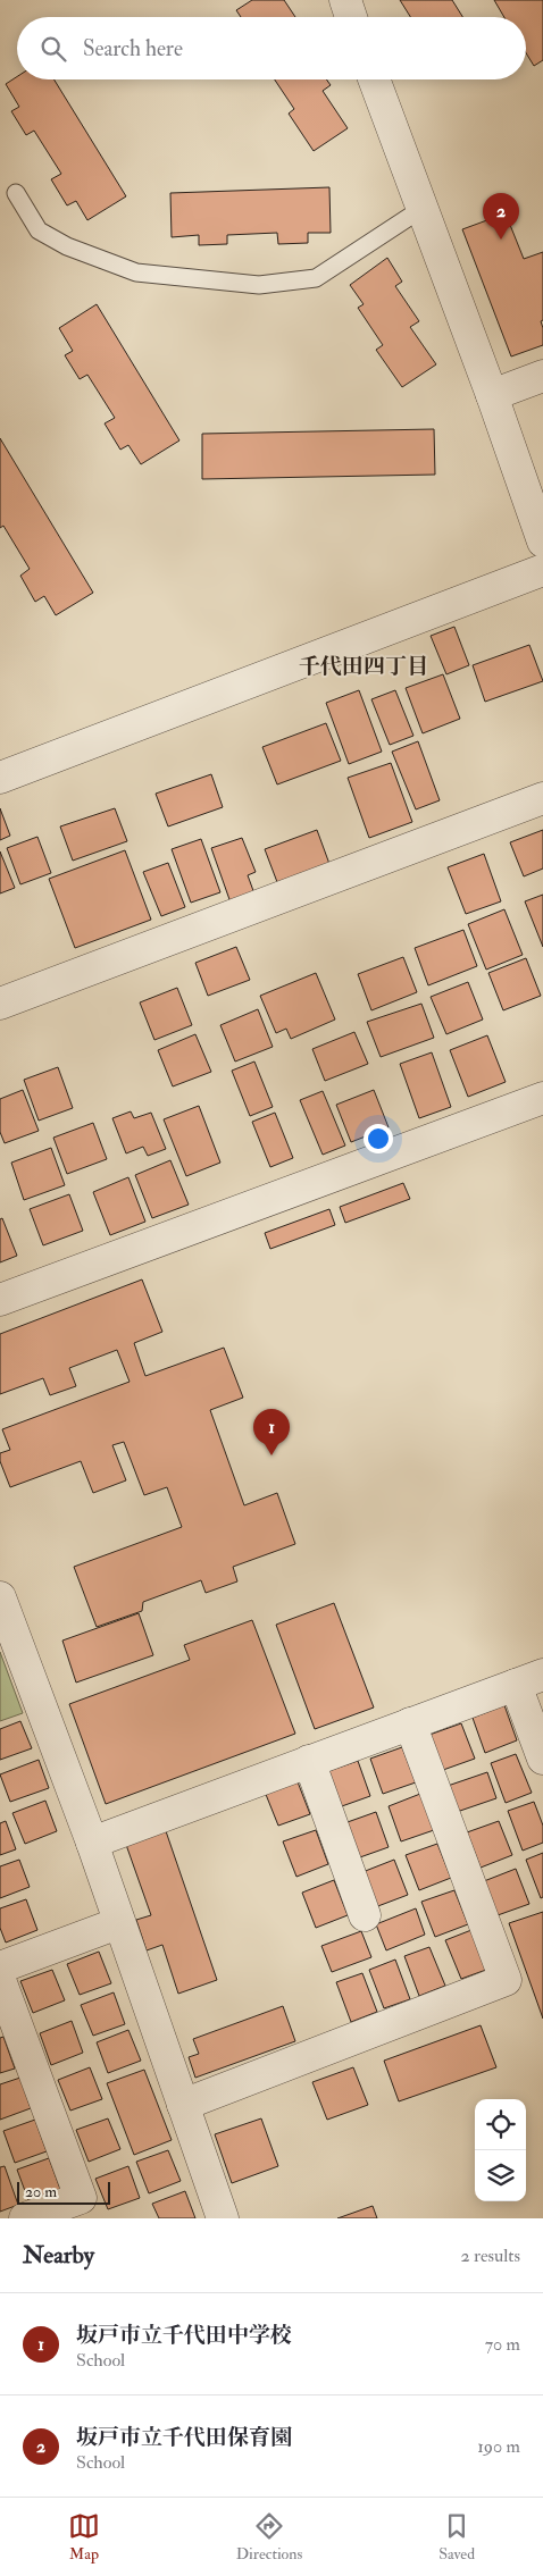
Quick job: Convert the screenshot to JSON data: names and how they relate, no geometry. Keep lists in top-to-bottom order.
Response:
{
  "districts": ["千代田四丁目"],
  "scale_bar": "20 m",
  "page": {
    "search": "Search here",
    "pins": ["2", "1"],
    "scale": "20 m",
    "heading": ["Nearby", "2 results"],
    "list": [
      {
        "mark": "1",
        "name": "坂戸市立千代田中学校",
        "note": "School",
        "value": "70 m"
      },
      {
        "mark": "2",
        "name": "坂戸市立千代田保育園",
        "note": "School",
        "value": "190 m"
      }
    ],
    "nav": ["Map", "Directions", "Saved"]
  }
}
